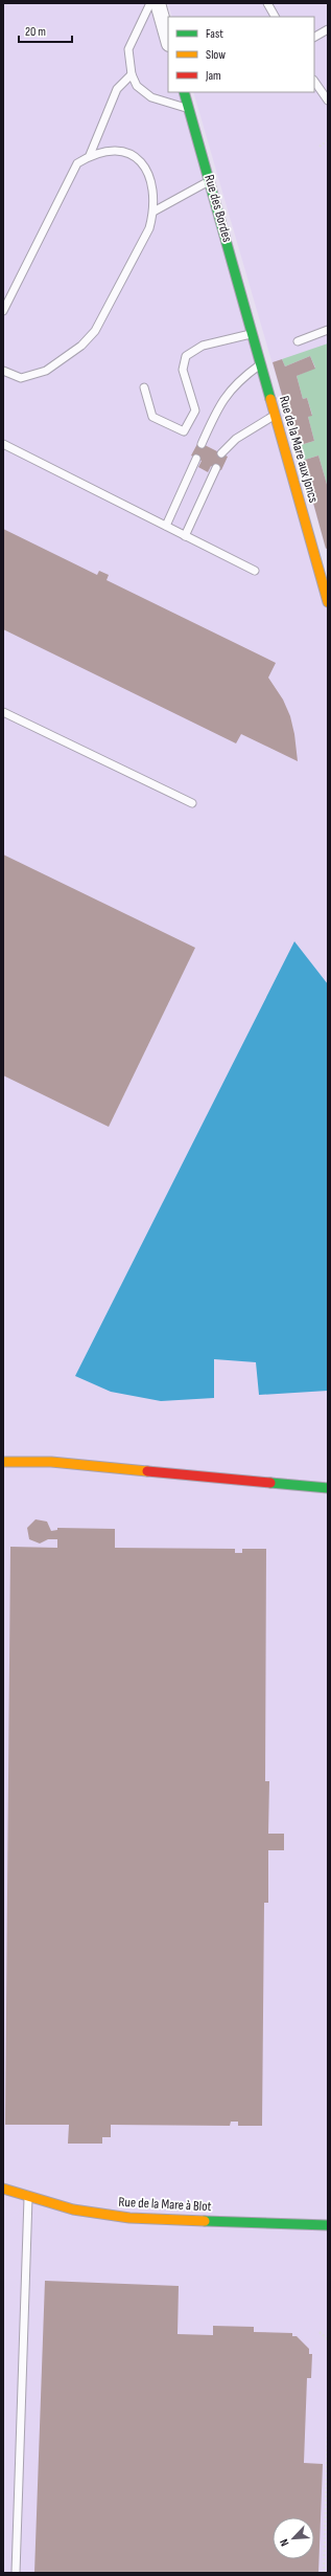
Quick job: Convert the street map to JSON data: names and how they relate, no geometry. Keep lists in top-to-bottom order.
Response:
{
  "streets": {
    "street": ["Rue des Bordes", "Rue de la Mare aux Joncs", "Rue de la Mare à Blot"]
  },
  "crossings": [
    ["Rue des Bordes", "Rue de la Mare aux Joncs"]
  ],
  "legend": ["Fast", "Slow", "Jam"],
  "scale_bar": "20 m",
  "north": "bottom left"
}
